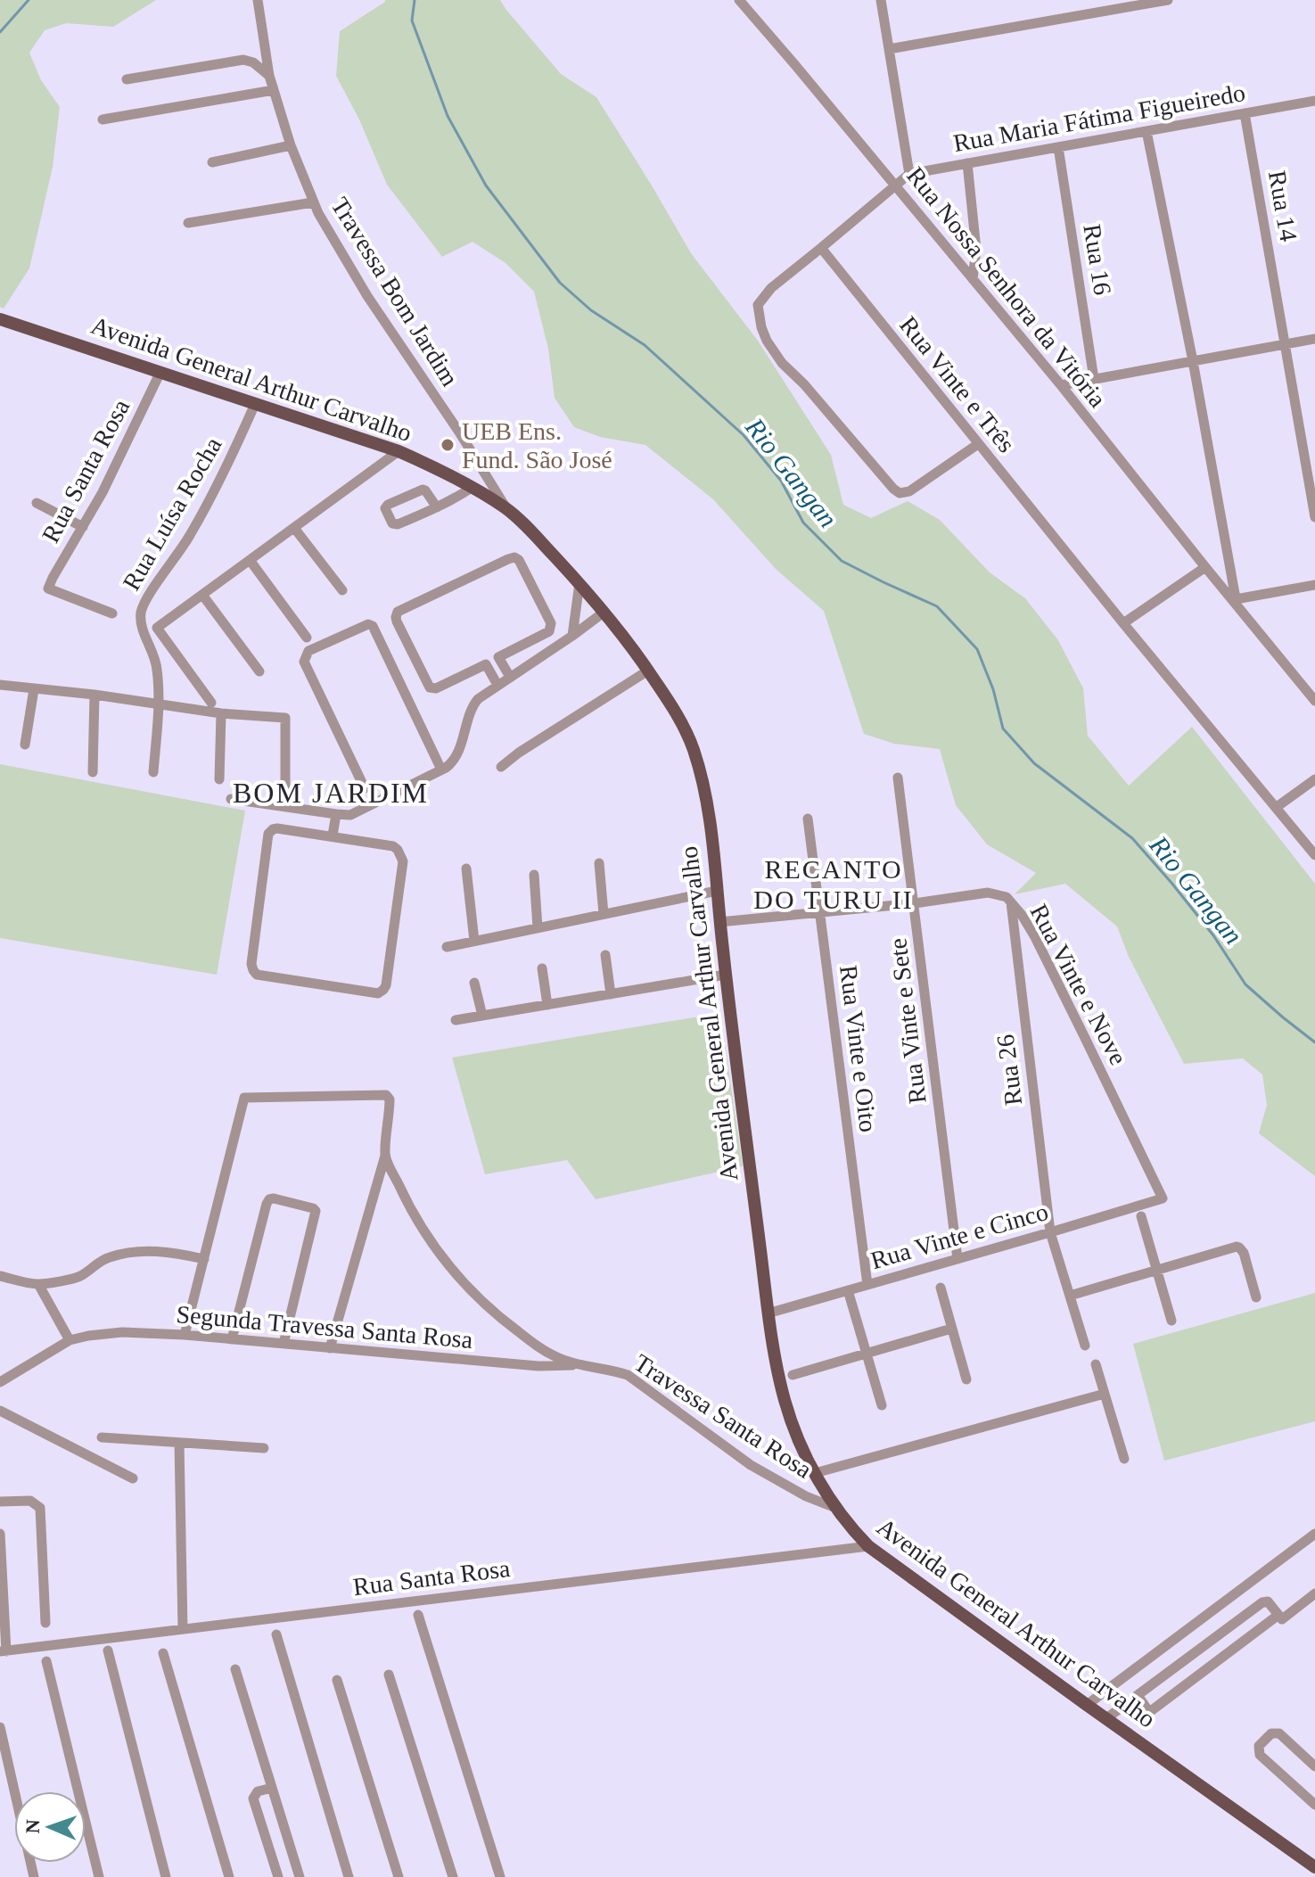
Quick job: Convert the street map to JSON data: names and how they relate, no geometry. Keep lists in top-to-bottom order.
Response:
{
  "streets": {
    "main road": ["Avenida General Arthur Carvalho"],
    "street": [
      "Rua Maria Fátima Figueiredo",
      "Rua 14",
      "Rua 16",
      "Rua Nossa Senhora da Vitória",
      "Travessa Bom Jardim",
      "Rua Vinte e Três",
      "Rua Santa Rosa",
      "Rua Luísa Rocha",
      "Rua Vinte e Nove",
      "Rua Vinte e Sete",
      "Rua Vinte e Oito",
      "Rua 26",
      "Rua Vinte e Cinco",
      "Segunda Travessa Santa Rosa",
      "Travessa Santa Rosa"
    ]
  },
  "crossings": [
    ["Rua Maria Fátima Figueiredo", "Rua 14"],
    ["Rua Maria Fátima Figueiredo", "Rua 16"],
    ["Rua Maria Fátima Figueiredo", "Rua Nossa Senhora da Vitória"],
    ["Travessa Bom Jardim", "Avenida General Arthur Carvalho"],
    ["Avenida General Arthur Carvalho", "Rua Santa Rosa"],
    ["Avenida General Arthur Carvalho", "Rua Luísa Rocha"],
    ["Avenida General Arthur Carvalho", "Rua Vinte e Nove"],
    ["Avenida General Arthur Carvalho", "Rua Vinte e Cinco"],
    ["Avenida General Arthur Carvalho", "Travessa Santa Rosa"],
    ["Rua Vinte e Nove", "Rua Vinte e Sete"],
    ["Rua Vinte e Nove", "Rua Vinte e Oito"],
    ["Rua Vinte e Nove", "Rua 26"],
    ["Rua Vinte e Nove", "Rua Vinte e Cinco"],
    ["Rua Vinte e Sete", "Rua Vinte e Cinco"],
    ["Rua Vinte e Oito", "Rua Vinte e Cinco"],
    ["Rua 26", "Rua Vinte e Cinco"],
    ["Segunda Travessa Santa Rosa", "Travessa Santa Rosa"]
  ],
  "districts": ["BOM JARDIM", "RECANTO DO TURU II"],
  "water": ["Rio Gangan"],
  "places": ["UEB Ens. Fund. São José"],
  "north": "left"
}
